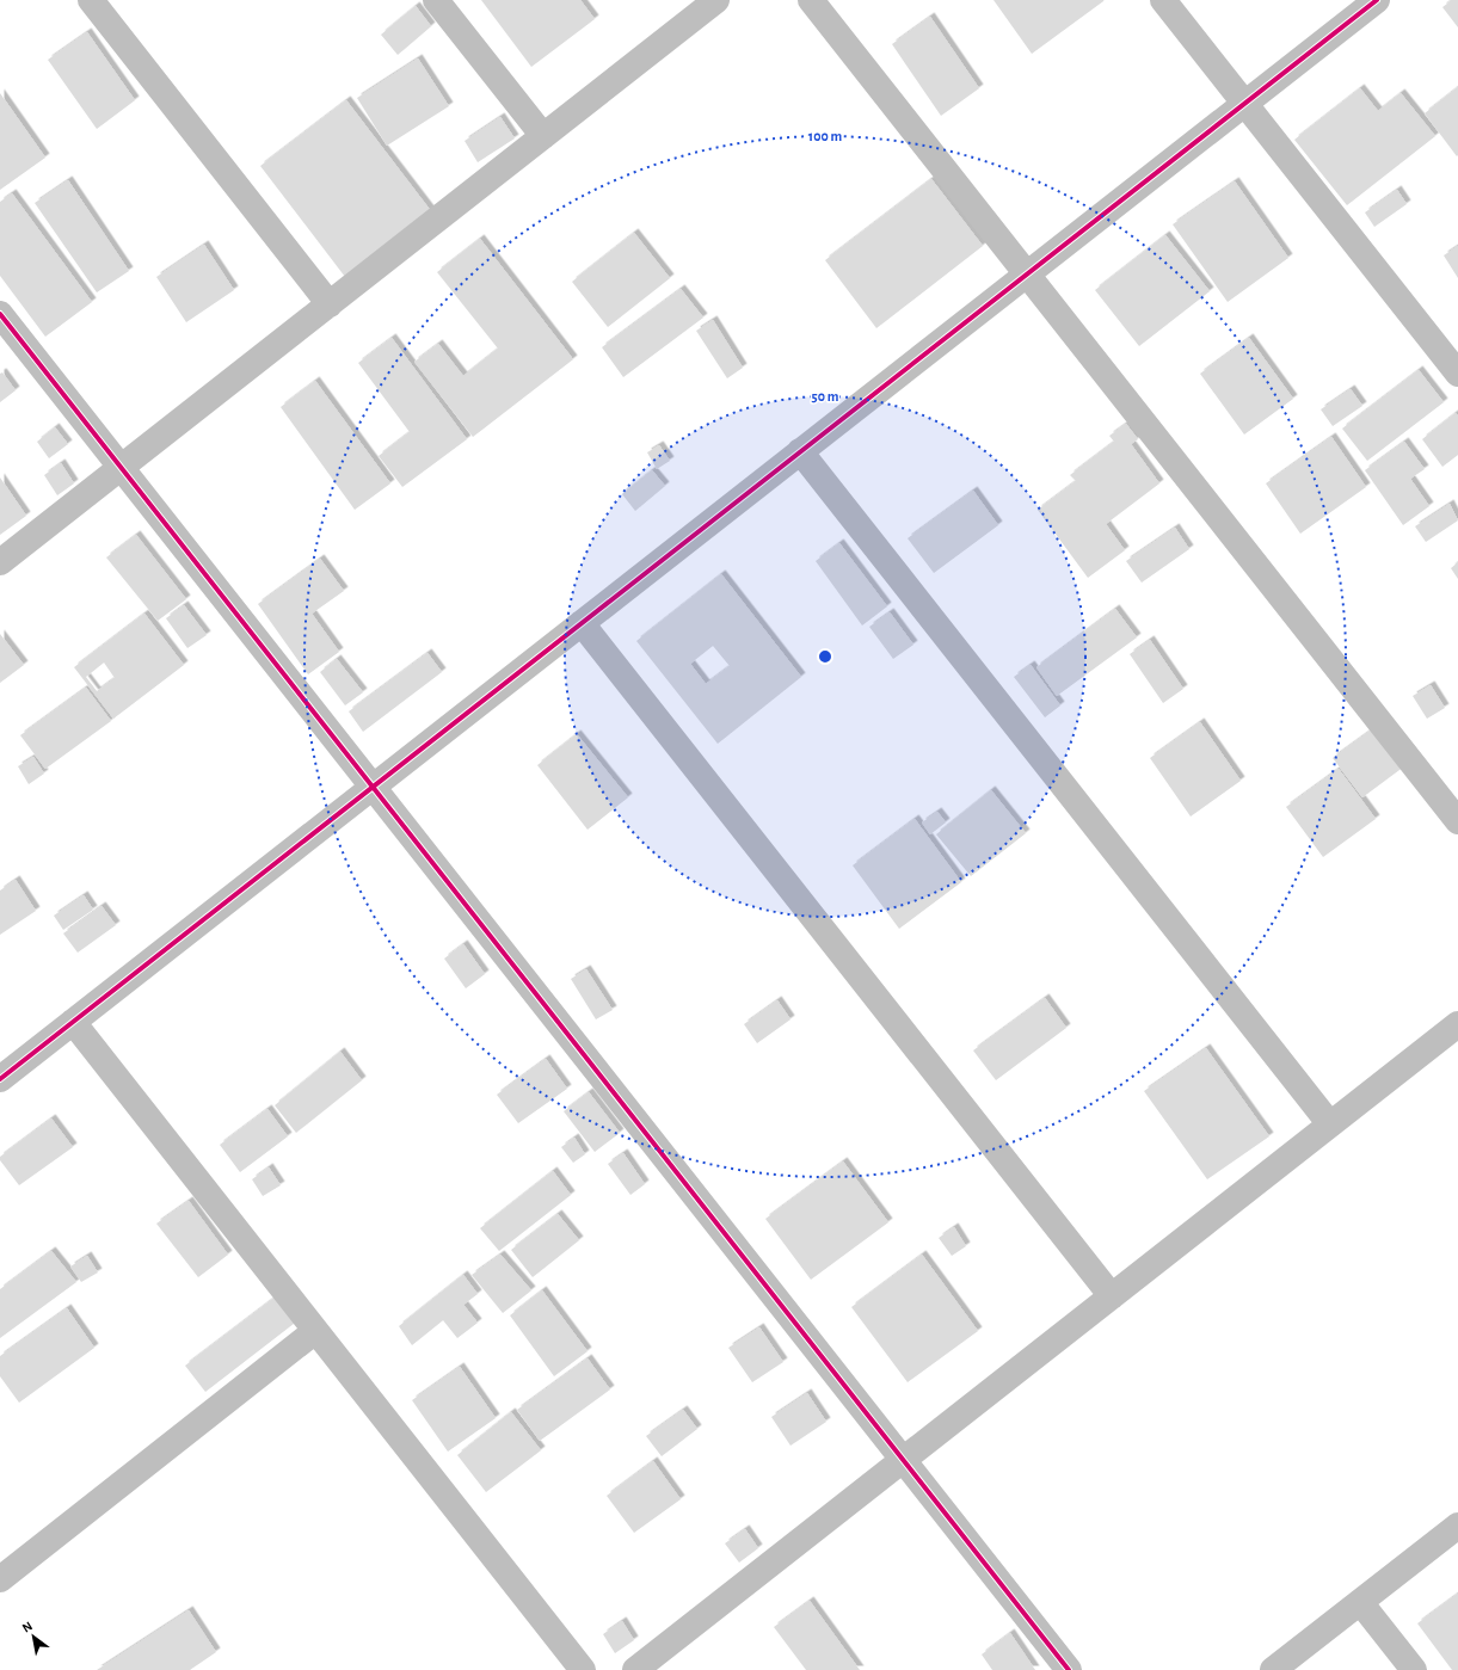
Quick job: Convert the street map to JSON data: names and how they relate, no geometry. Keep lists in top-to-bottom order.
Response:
{
  "north": "top left",
  "rings": ["100 m", "50 m"]
}
